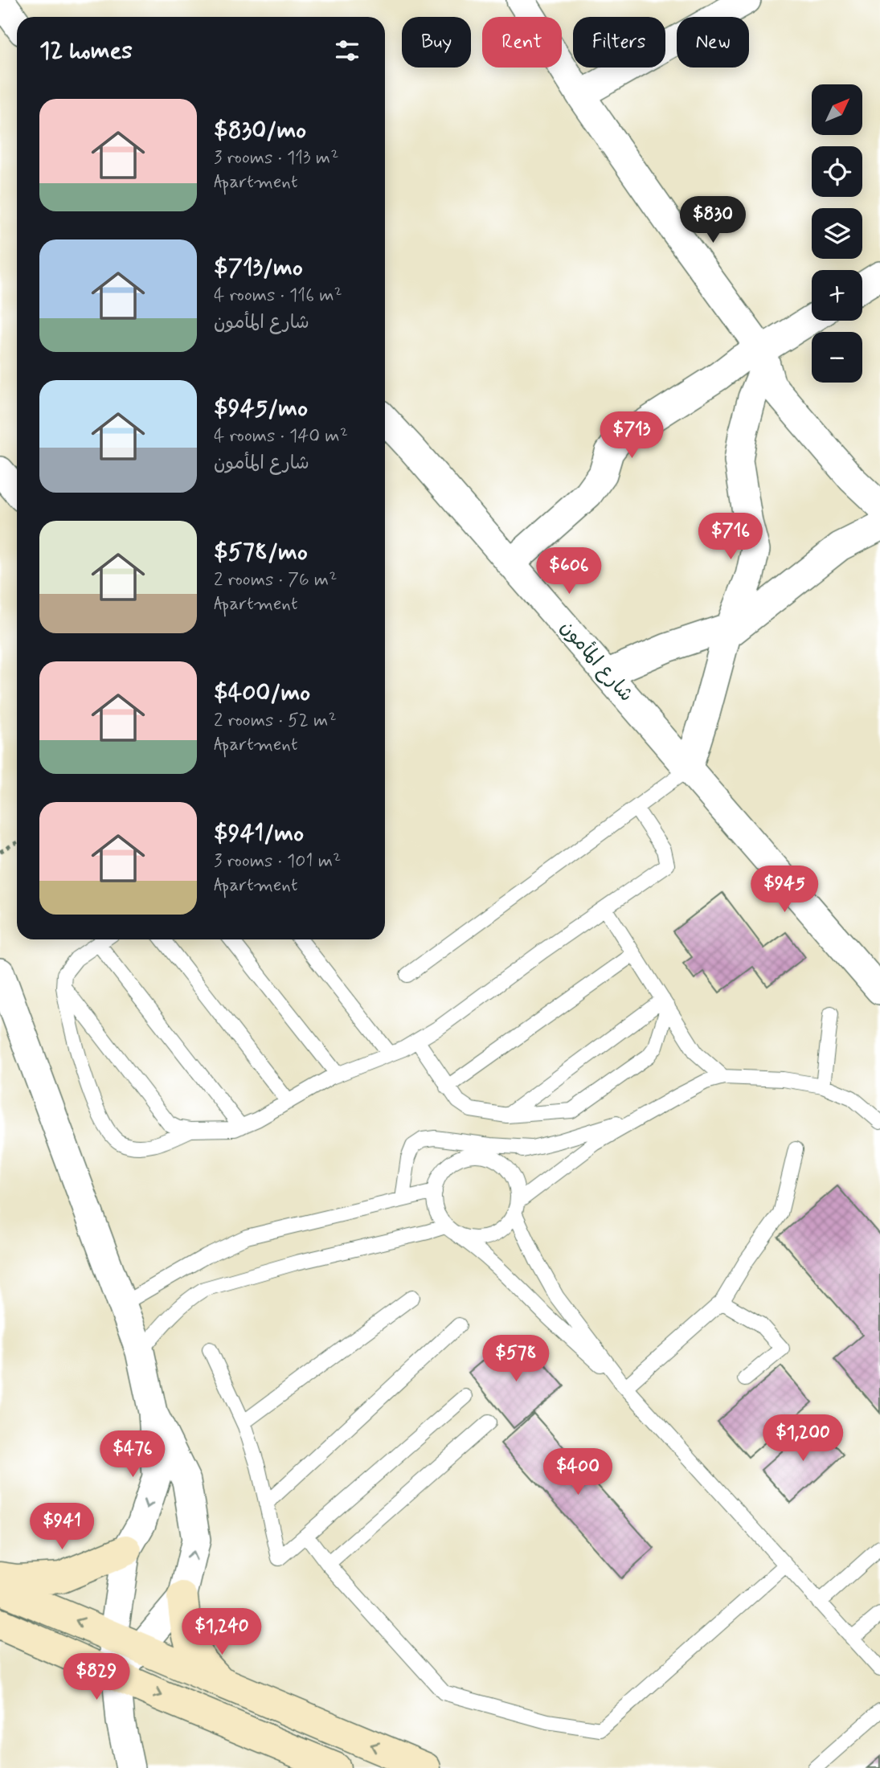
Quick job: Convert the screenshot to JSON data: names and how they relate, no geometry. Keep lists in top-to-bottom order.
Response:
{
  "streets": {
    "street": ["شارع المأمون"]
  },
  "north": "top right",
  "page": {
    "chip": [
      "Buy",
      "Rent",
      "Filters",
      "New"
    ],
    "heading": "12 homes",
    "map_buttons": ["+", "−"],
    "list": [
      {
        "name": "$830/mo",
        "note": "3 rooms · 113 m² · Apartment"
      },
      {
        "name": "$713/mo",
        "note": "4 rooms · 116 m² · شارع المأمون"
      },
      {
        "name": "$945/mo",
        "note": "4 rooms · 140 m² · شارع المأمون"
      },
      {
        "name": "$578/mo",
        "note": "2 rooms · 76 m² · Apartment"
      },
      {
        "name": "$400/mo",
        "note": "2 rooms · 52 m² · Apartment"
      },
      {
        "name": "$941/mo",
        "note": "3 rooms · 101 m² · Apartment"
      }
    ],
    "price": [
      "$830",
      "$713",
      "$716",
      "$606",
      "$945",
      "$578",
      "$1,200",
      "$476",
      "$400",
      "$941",
      "$1,240",
      "$829"
    ]
  }
}
